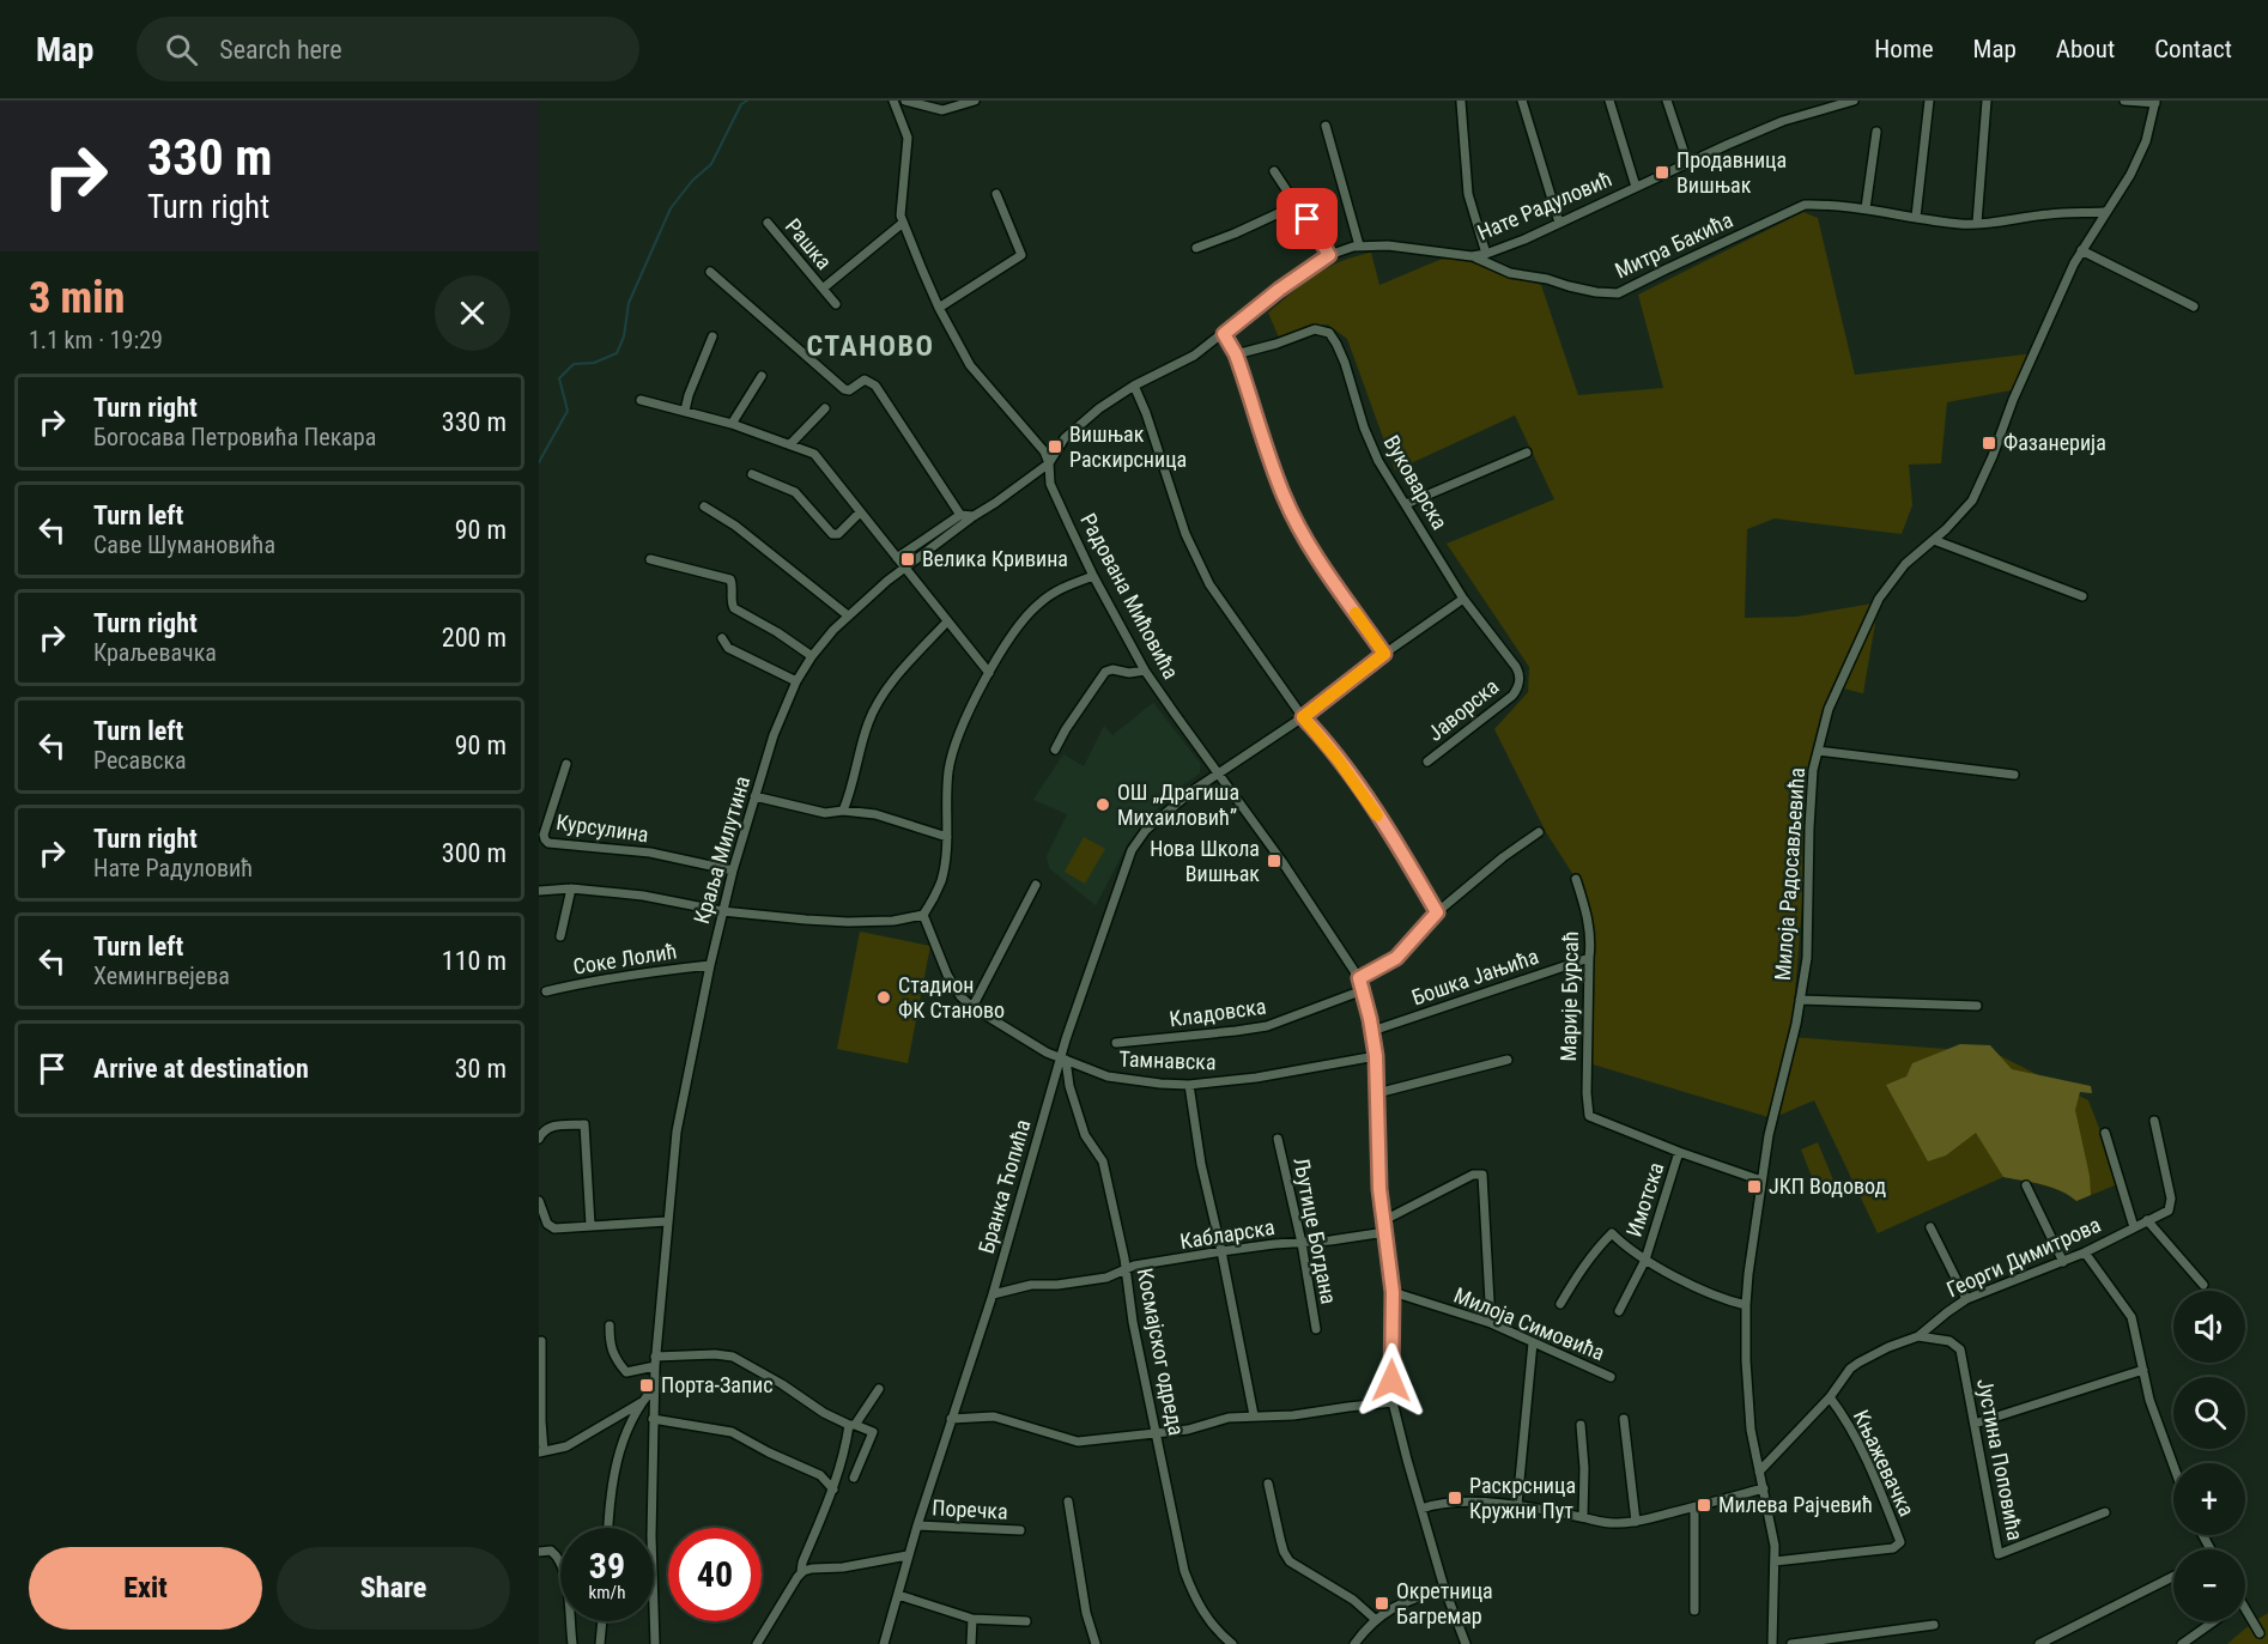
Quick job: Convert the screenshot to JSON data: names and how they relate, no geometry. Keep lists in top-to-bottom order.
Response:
{
  "streets": {
    "street": [
      "Нате Радуловић",
      "Рашка",
      "Митра Бакића",
      "Вуковарска",
      "Радована Мићовића",
      "Јаворска",
      "Курсулина",
      "Краља Милутина",
      "Милоја Радосављевића",
      "Соке Лолић",
      "Бошка Јањића",
      "Марије Бурсаћ",
      "Кладовска",
      "Тамнавска",
      "Бранка Ћопића",
      "Имотска",
      "Љутице Богдана",
      "Кабларска",
      "Георги Димитрова",
      "Милоја Симовића",
      "Космајског одреда",
      "Јустина Поповића",
      "Књажевачка",
      "Поречка"
    ]
  },
  "crossings": [
    ["Нате Радуловић", "Митра Бакића"],
    ["Нате Радуловић", "Радована Мићовића"],
    ["Нате Радуловић", "Краља Милутина"],
    ["Митра Бакића", "Милоја Радосављевића"],
    ["Вуковарска", "Јаворска"],
    ["Вуковарска", "Бранка Ћопића"],
    ["Радована Мићовића", "Краља Милутина"],
    ["Радована Мићовића", "Бошка Јањића"],
    ["Радована Мићовића", "Кладовска"],
    ["Радована Мићовића", "Тамнавска"],
    ["Радована Мићовића", "Бранка Ћопића"],
    ["Радована Мићовића", "Кабларска"],
    ["Радована Мићовића", "Милоја Симовића"],
    ["Курсулина", "Краља Милутина"],
    ["Краља Милутина", "Соке Лолић"],
    ["Милоја Радосављевића", "Георги Димитрова"],
    ["Милоја Радосављевића", "Књажевачка"],
    ["Бошка Јањића", "Марије Бурсаћ"],
    ["Марије Бурсаћ", "Имотска"],
    ["Тамнавска", "Бранка Ћопића"],
    ["Тамнавска", "Космајског одреда"],
    ["Бранка Ћопића", "Кабларска"],
    ["Бранка Ћопића", "Космајског одреда"],
    ["Бранка Ћопића", "Поречка"],
    ["Љутице Богдана", "Кабларска"],
    ["Кабларска", "Космајског одреда"],
    ["Георги Димитрова", "Јустина Поповића"],
    ["Георги Димитрова", "Књажевачка"]
  ],
  "districts": ["СТАНОВО"],
  "places": {
    "transit": [
      "Продавница Вишњак",
      "Фазанерија",
      "Вишњак Раскирсница",
      "Велика Кривина",
      "Нова Школа Вишњак",
      "ЈКП Водовод",
      "Порта-Запис",
      "Раскрсница Кружни Пут",
      "Милева Рајчевић",
      "Окретница Багремар"
    ],
    "other": ["ОШ „Драгиша Михаиловић”", "Стадион ФК Станово"]
  },
  "page": {
    "header": "Map",
    "search": "Search here",
    "nav": [
      "Home",
      "Map",
      "About",
      "Contact"
    ],
    "turn": ["330 m", "Turn right"],
    "heading": ["3 min", "1.1 km · 19:29"],
    "list": [
      {
        "name": "Turn right",
        "note": "Богосава Петровића Пекара",
        "value": "330 m"
      },
      {
        "name": "Turn left",
        "note": "Саве Шумановића",
        "value": "90 m"
      },
      {
        "name": "Turn right",
        "note": "Краљевачка",
        "value": "200 m"
      },
      {
        "name": "Turn left",
        "note": "Ресавска",
        "value": "90 m"
      },
      {
        "name": "Turn right",
        "note": "Нате Радуловић",
        "value": "300 m"
      },
      {
        "name": "Turn left",
        "note": "Хемингвејева",
        "value": "110 m"
      },
      {
        "name": "Arrive at destination",
        "value": "30 m"
      }
    ],
    "map_buttons": ["+", "−"],
    "speed": "39 km/h",
    "limit": "40",
    "buttons": ["Exit", "Share"]
  }
}
